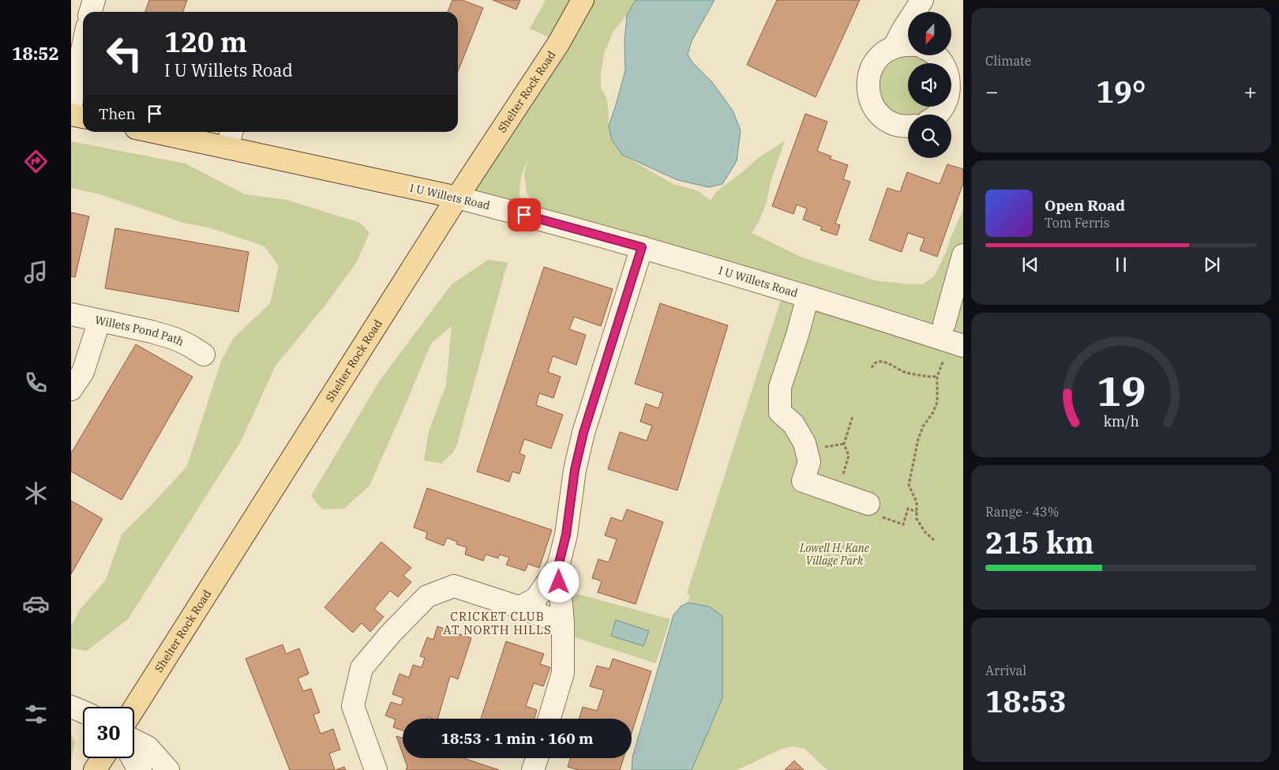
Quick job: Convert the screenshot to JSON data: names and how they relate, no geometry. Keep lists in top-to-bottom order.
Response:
{
  "streets": {
    "main road": ["Shelter Rock Road", "I U Willets Road"],
    "street": ["Willets Pond Path"]
  },
  "crossings": [
    ["Shelter Rock Road", "I U Willets Road"]
  ],
  "districts": ["CRICKET CLUB AT NORTH HILLS"],
  "parks": ["Lowell H. Kane Village Park"],
  "north": "bottom",
  "page": {
    "tabs": "18:52",
    "tile": [
      "Climate",
      ["Range · 43%", "215 km"],
      ["Arrival", "18:53"]
    ],
    "turn": ["120 m", "I U Willets Road"],
    "heat": ["−", "19°", "+"],
    "then": "Then",
    "song": ["Open Road", "Tom Ferris"],
    "limit": "30",
    "trip": "18:53 · 1 min · 160 m",
    "gauge": ["19", "km/h"]
  }
}
